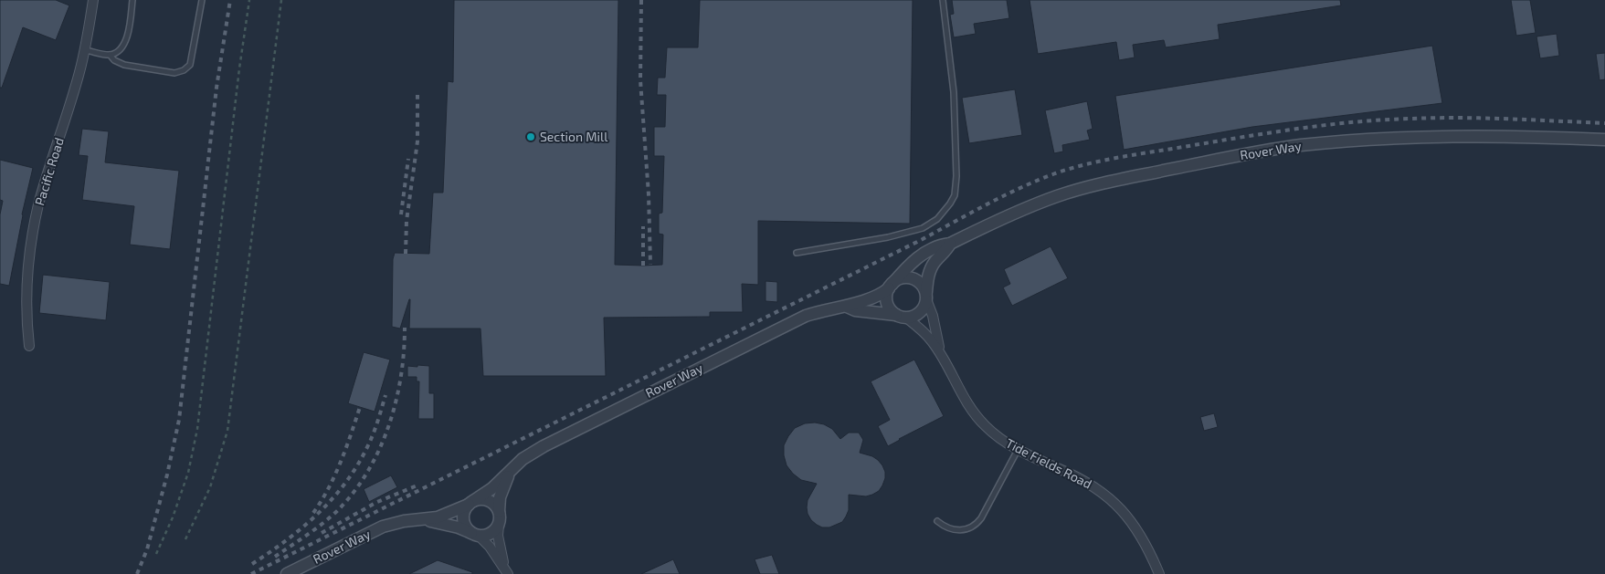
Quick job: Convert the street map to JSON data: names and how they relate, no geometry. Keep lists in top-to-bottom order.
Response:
{
  "streets": {
    "street": ["Rover Way", "Pacific Road", "Tide Fields Road"]
  },
  "crossings": [
    ["Rover Way", "Tide Fields Road"]
  ],
  "places": ["Section Mill"]
}
